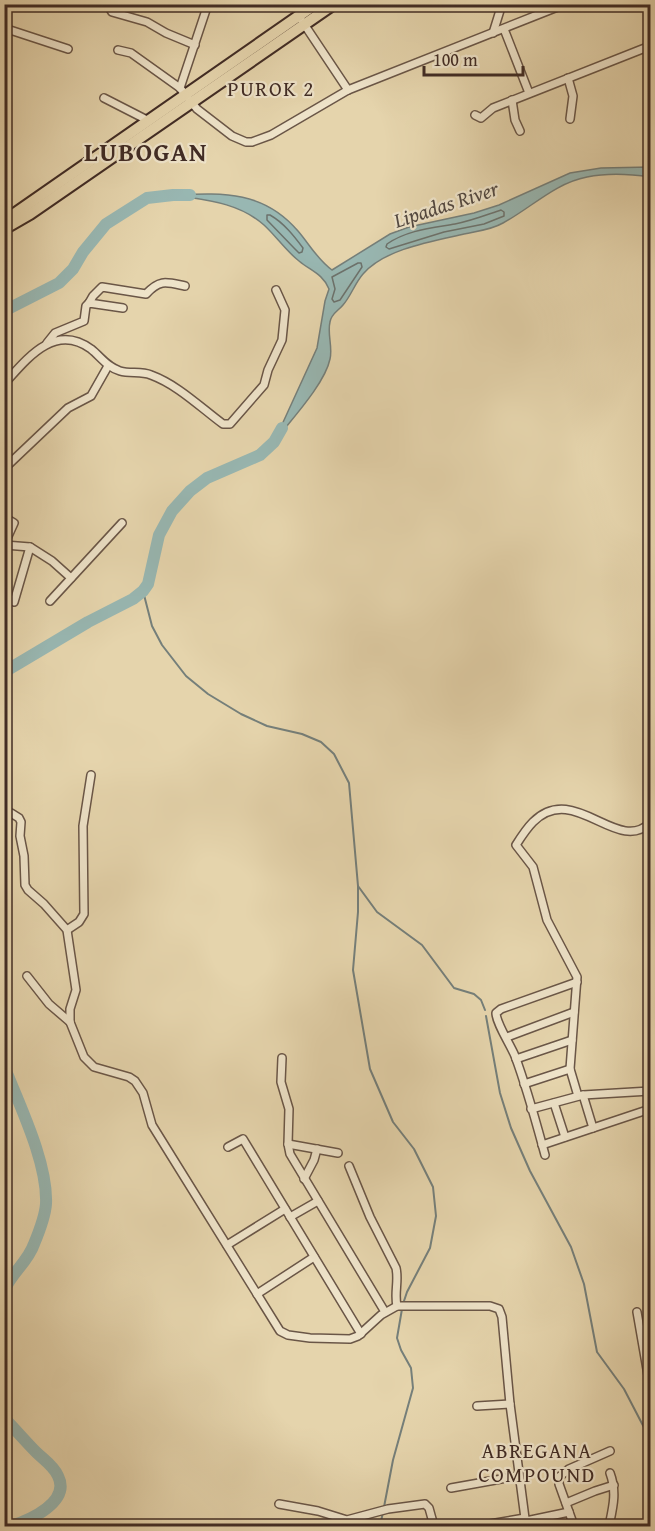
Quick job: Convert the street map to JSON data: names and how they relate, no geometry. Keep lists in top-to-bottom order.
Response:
{
  "districts": ["PUROK 2", "LUBOGAN", "ABREGANA COMPOUND"],
  "water": ["Lipadas River"],
  "scale_bar": "100 m"
}
